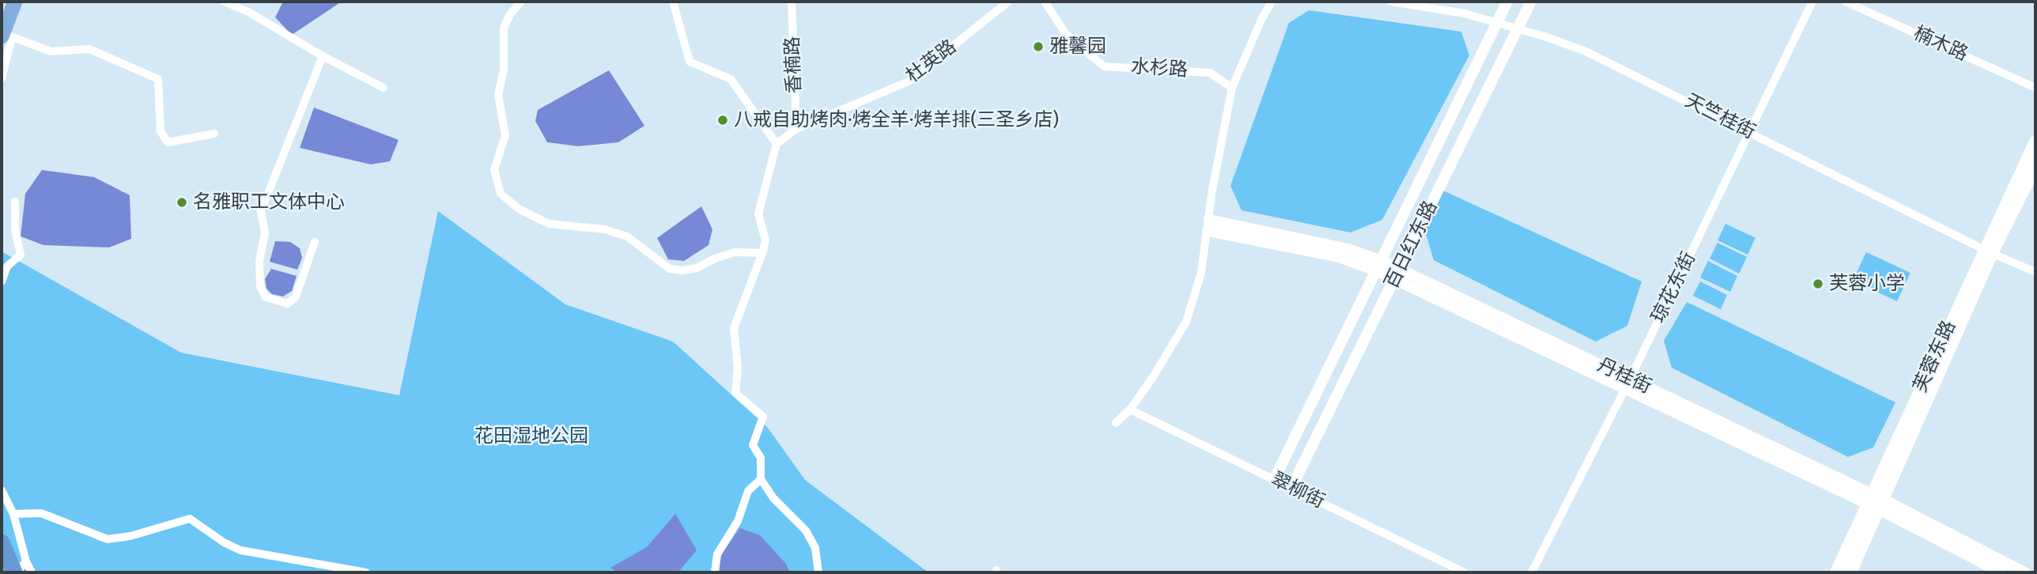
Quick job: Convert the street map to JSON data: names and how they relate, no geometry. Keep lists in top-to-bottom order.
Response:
{
  "streets": {
    "main road": ["芙蓉东路"],
    "street": [
      "楠木路",
      "杜英路",
      "香楠路",
      "水杉路",
      "天竺桂街",
      "百日红东路",
      "琼花东街",
      "丹桂街",
      "翠柳街"
    ]
  },
  "crossings": [
    ["杜英路", "香楠路"],
    ["天竺桂街", "百日红东路"],
    ["天竺桂街", "琼花东街"],
    ["天竺桂街", "芙蓉东路"],
    ["百日红东路", "丹桂街"],
    ["百日红东路", "翠柳街"],
    ["琼花东街", "丹桂街"],
    ["芙蓉东路", "丹桂街"]
  ],
  "parks": ["花田湿地公园"],
  "places": [
    "雅馨园",
    "八戒自助烤肉·烤全羊·烤羊排(三圣乡店)",
    "名雅职工文体中心",
    "芙蓉小学"
  ]
}
